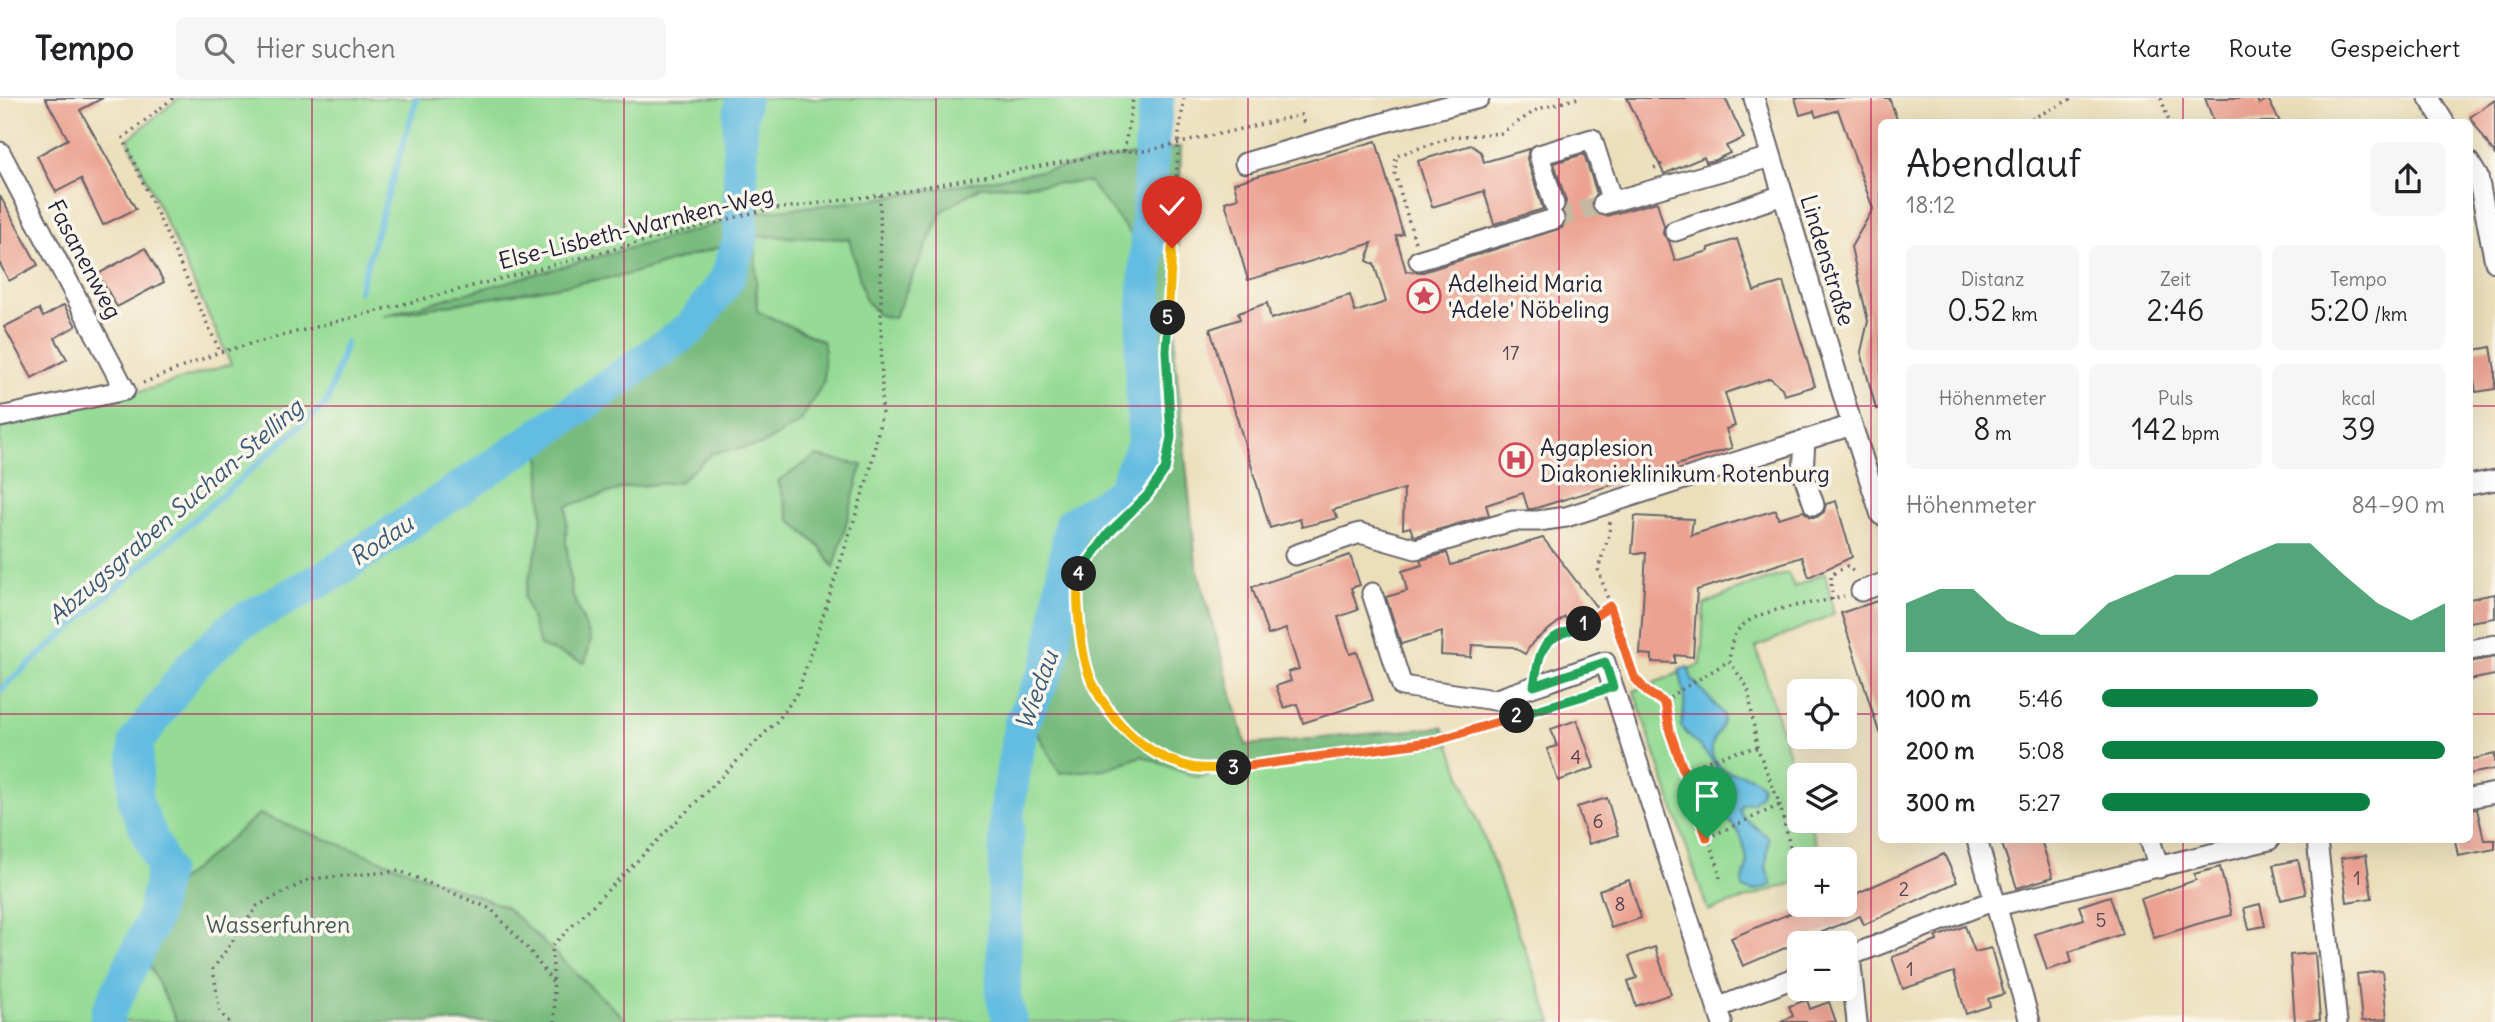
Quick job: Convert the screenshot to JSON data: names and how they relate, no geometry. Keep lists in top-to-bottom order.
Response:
{
  "streets": {
    "street": ["Fasanenweg", "Lindenstraße"],
    "path": ["Else-Lisbeth-Warnken-Weg"]
  },
  "crossings": [
    ["Else-Lisbeth-Warnken-Weg", "Fasanenweg"]
  ],
  "water": ["Abzugsgraben Suchan-Stelling", "Rodau", "Wiedau"],
  "parks": ["Wasserfuhren"],
  "places": {
    "place": ["Adelheid Maria 'Adele' Nöbeling"],
    "hospital": ["Agaplesion Diakonieklinikum Rotenburg"]
  },
  "house_numbers": [
    "17",
    "4",
    "6",
    "1",
    "2",
    "8",
    "5",
    "1"
  ],
  "page": {
    "header": "Tempo",
    "search": "Hier suchen",
    "nav": ["Karte", "Route", "Gespeichert"],
    "heading": ["Abendlauf", "18:12"],
    "stats": [
      ["Distanz", "0.52 km"],
      ["Zeit", "2:46"],
      ["Tempo", "5:20 /km"],
      ["Höhenmeter", "8 m"],
      ["Puls", "142 bpm"],
      ["kcal", "39"]
    ],
    "pins": [
      "5",
      "4",
      "1",
      "2",
      "3"
    ],
    "chart": ["Höhenmeter", "84–90 m"],
    "list": [
      {
        "name": "100 m",
        "note": "5:46"
      },
      {
        "name": "200 m",
        "note": "5:08"
      },
      {
        "name": "300 m",
        "note": "5:27"
      }
    ],
    "map_buttons": ["+", "−"]
  }
}
